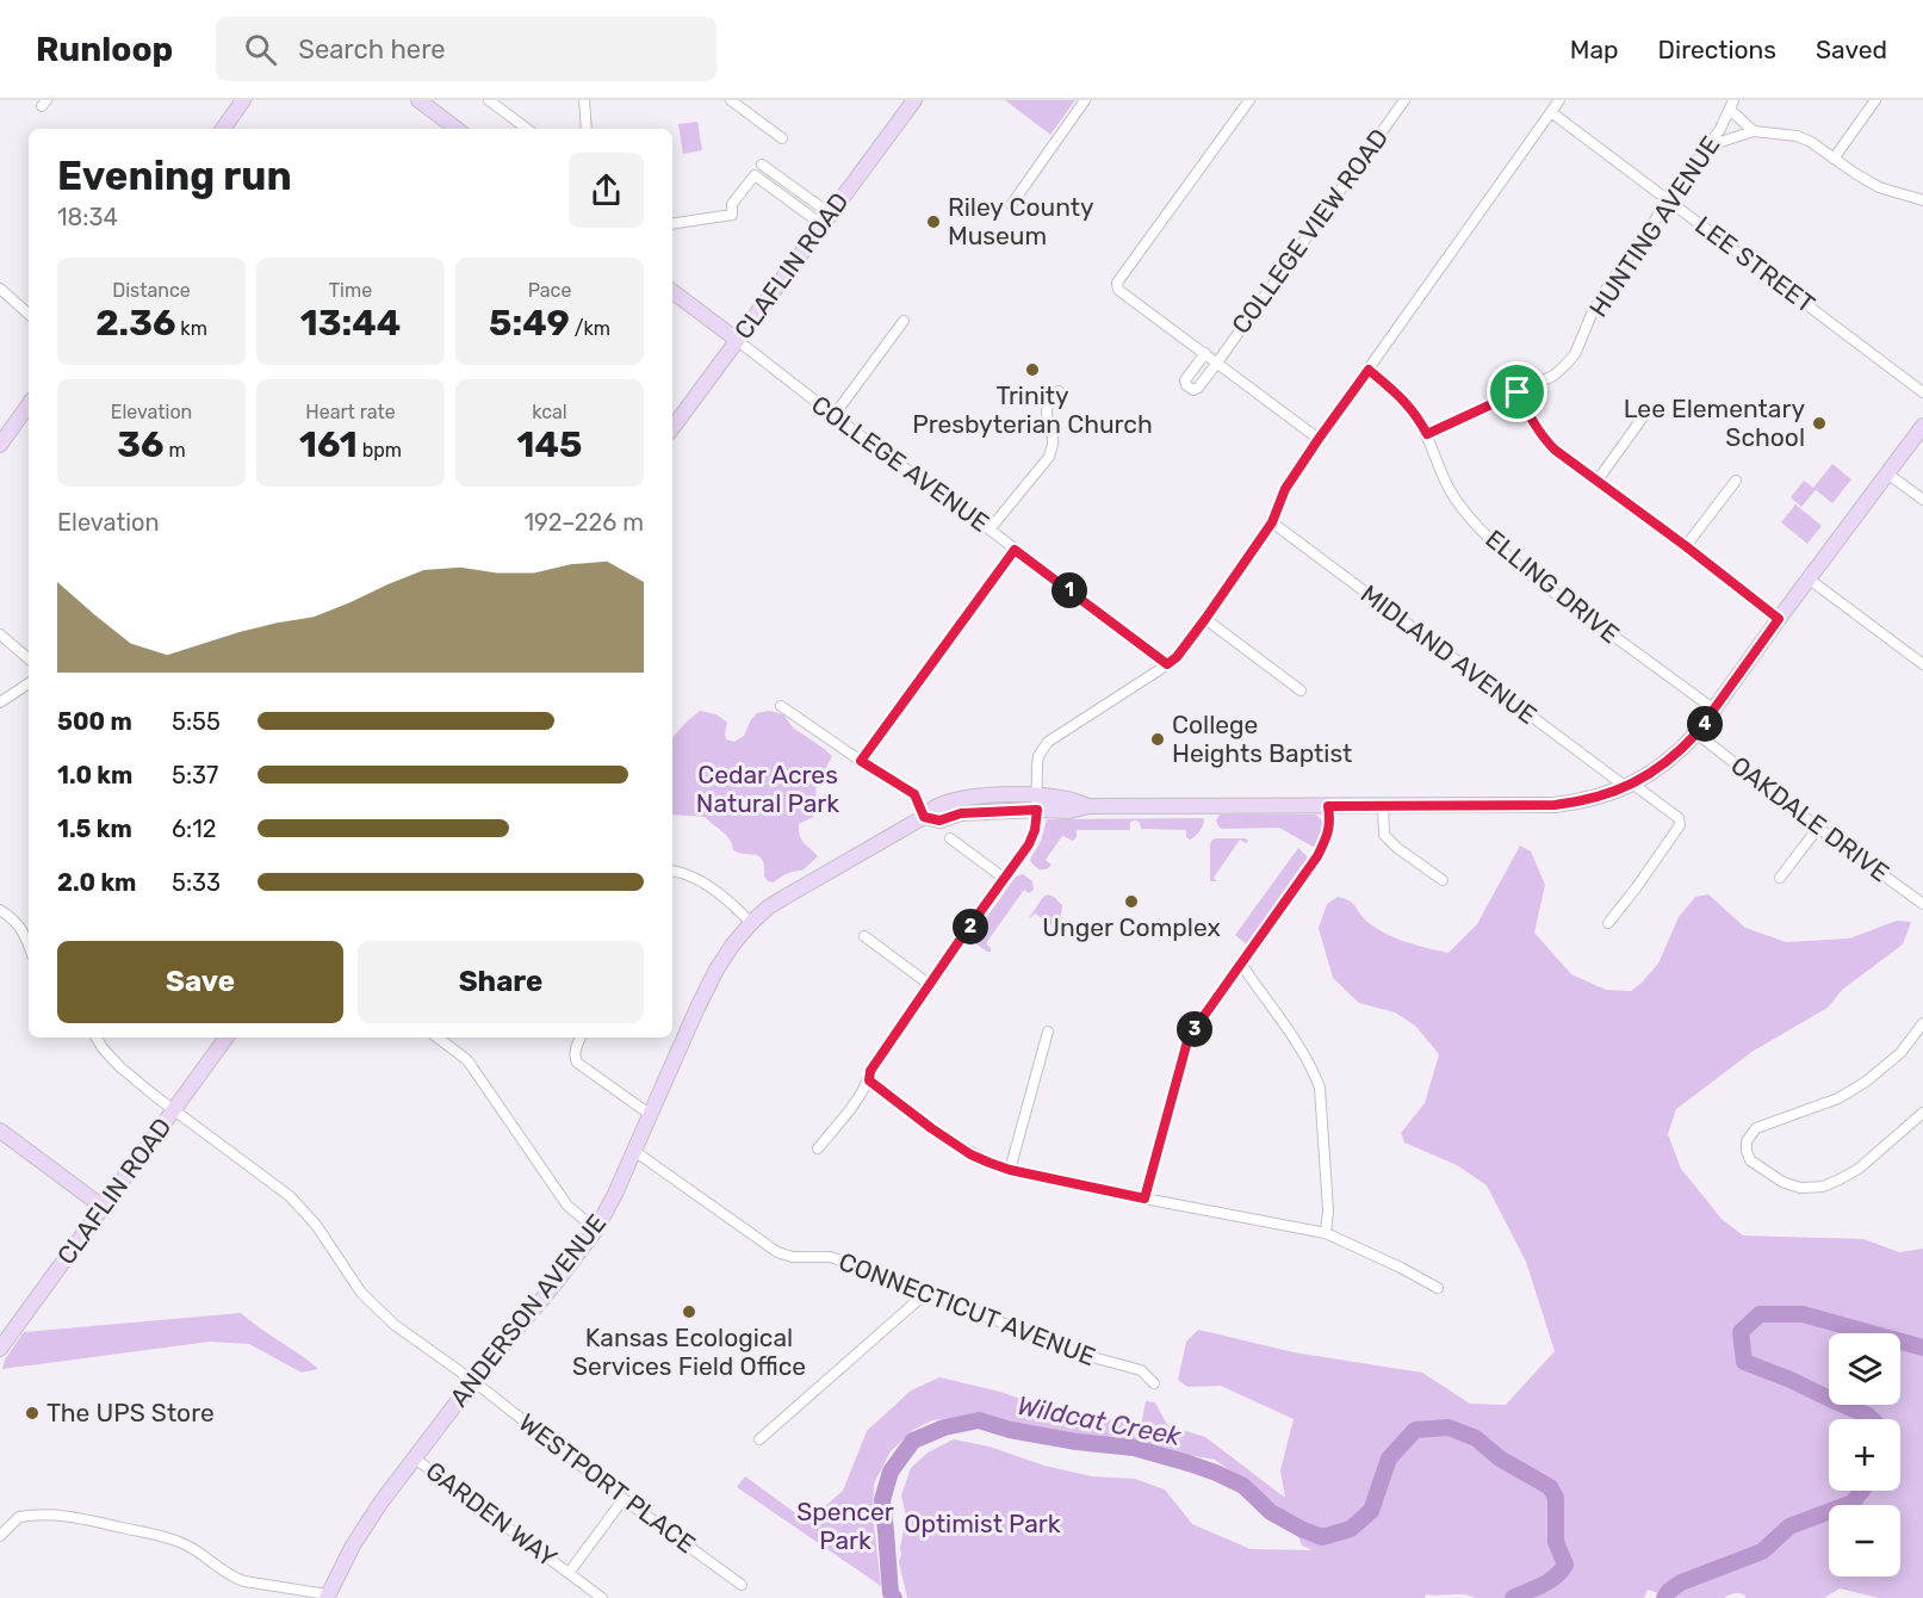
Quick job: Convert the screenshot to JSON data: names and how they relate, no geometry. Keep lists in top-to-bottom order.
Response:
{
  "streets": {
    "main road": ["CLAFLIN ROAD", "COLLEGE AVENUE", "ANDERSON AVENUE"],
    "street": [
      "HUNTING AVENUE",
      "COLLEGE VIEW ROAD",
      "LEE STREET",
      "ELLING DRIVE",
      "MIDLAND AVENUE",
      "OAKDALE DRIVE",
      "CONNECTICUT AVENUE",
      "WESTPORT PLACE",
      "GARDEN WAY"
    ]
  },
  "crossings": [
    ["HUNTING AVENUE", "LEE STREET"],
    ["HUNTING AVENUE", "ELLING DRIVE"],
    ["CLAFLIN ROAD", "COLLEGE AVENUE"],
    ["CLAFLIN ROAD", "WESTPORT PLACE"],
    ["ELLING DRIVE", "ANDERSON AVENUE"],
    ["MIDLAND AVENUE", "ANDERSON AVENUE"],
    ["OAKDALE DRIVE", "ANDERSON AVENUE"],
    ["CONNECTICUT AVENUE", "ANDERSON AVENUE"],
    ["ANDERSON AVENUE", "WESTPORT PLACE"],
    ["ANDERSON AVENUE", "GARDEN WAY"]
  ],
  "water": ["Wildcat Creek"],
  "parks": ["Cedar Acres Natural Park", "Spencer Park", "Optimist Park"],
  "places": [
    "Riley County Museum",
    "Trinity Presbyterian Church",
    "Lee Elementary School",
    "College Heights Baptist",
    "Unger Complex",
    "Kansas Ecological Services Field Office",
    "The UPS Store"
  ],
  "page": {
    "header": "Runloop",
    "search": "Search here",
    "nav": ["Map", "Directions", "Saved"],
    "heading": ["Evening run", "18:34"],
    "stats": [
      ["Distance", "2.36 km"],
      ["Time", "13:44"],
      ["Pace", "5:49 /km"],
      ["Elevation", "36 m"],
      ["Heart rate", "161 bpm"],
      ["kcal", "145"]
    ],
    "chart": ["Elevation", "192–226 m"],
    "pins": [
      "1",
      "4",
      "2",
      "3"
    ],
    "list": [
      {
        "name": "500 m",
        "note": "5:55"
      },
      {
        "name": "1.0 km",
        "note": "5:37"
      },
      {
        "name": "1.5 km",
        "note": "6:12"
      },
      {
        "name": "2.0 km",
        "note": "5:33"
      }
    ],
    "buttons": ["Save", "Share"],
    "map_buttons": ["+", "−"]
  }
}
